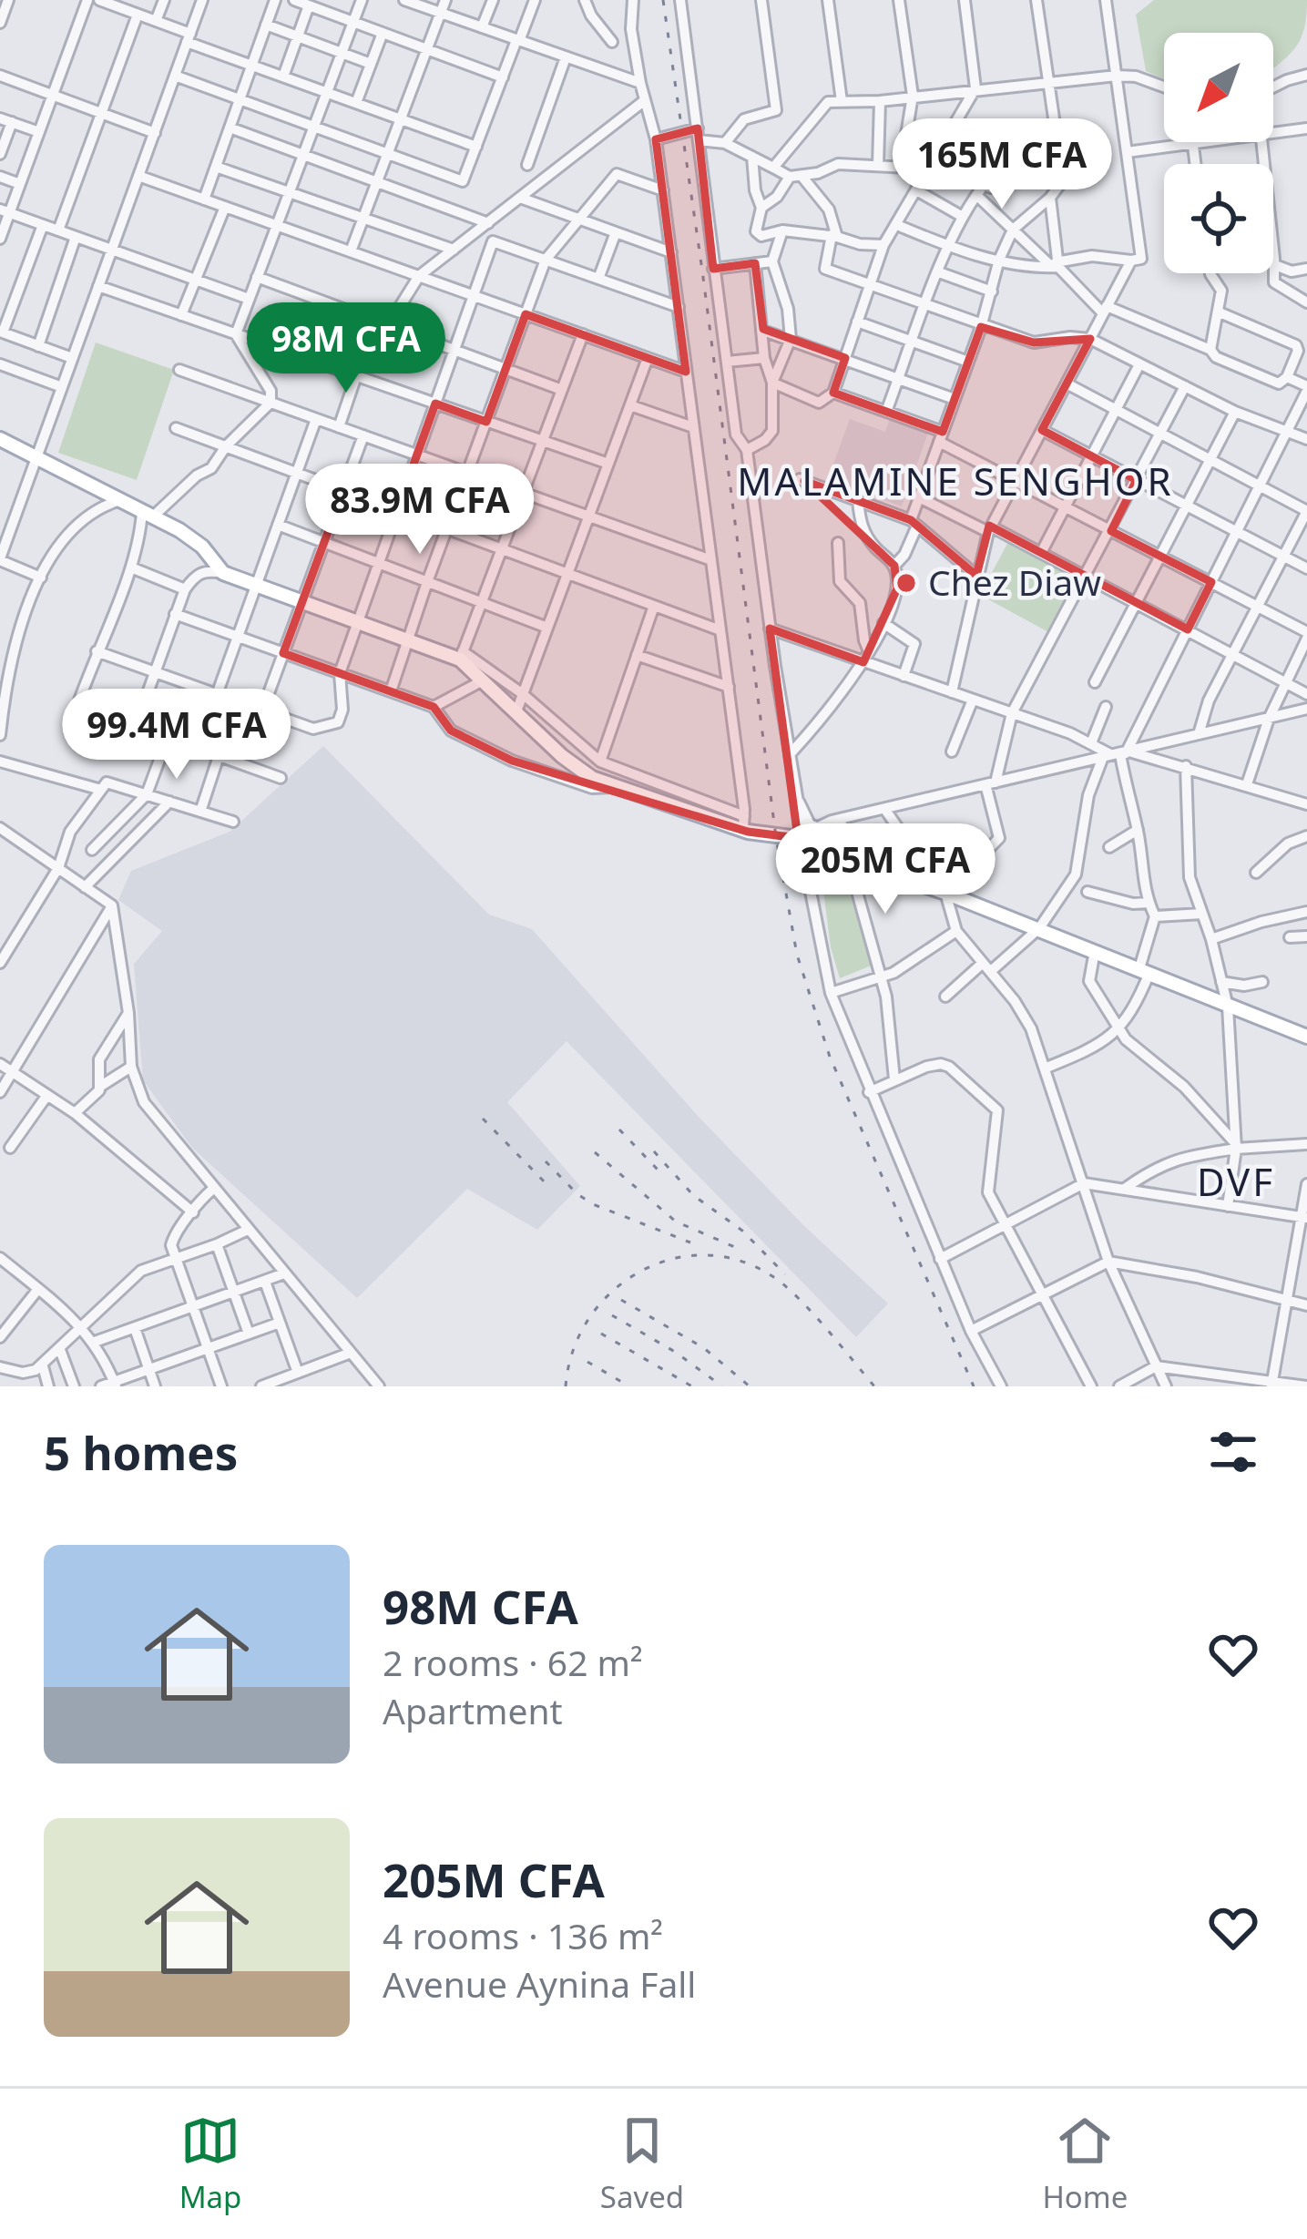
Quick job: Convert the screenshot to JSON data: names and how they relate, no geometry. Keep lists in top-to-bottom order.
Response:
{
  "districts": ["MALAMINE SENGHOR", "DVF"],
  "places": ["Chez Diaw"],
  "north": "bottom left",
  "page": {
    "price": [
      "165M CFA",
      "98M CFA",
      "83.9M CFA",
      "99.4M CFA",
      "205M CFA"
    ],
    "heading": "5 homes",
    "list": [
      {
        "name": "98M CFA",
        "note": "2 rooms · 62 m² · Apartment"
      },
      {
        "name": "205M CFA",
        "note": "4 rooms · 136 m² · Avenue Aynina Fall"
      }
    ],
    "tabs": ["Map", "Saved", "Home"]
  }
}
